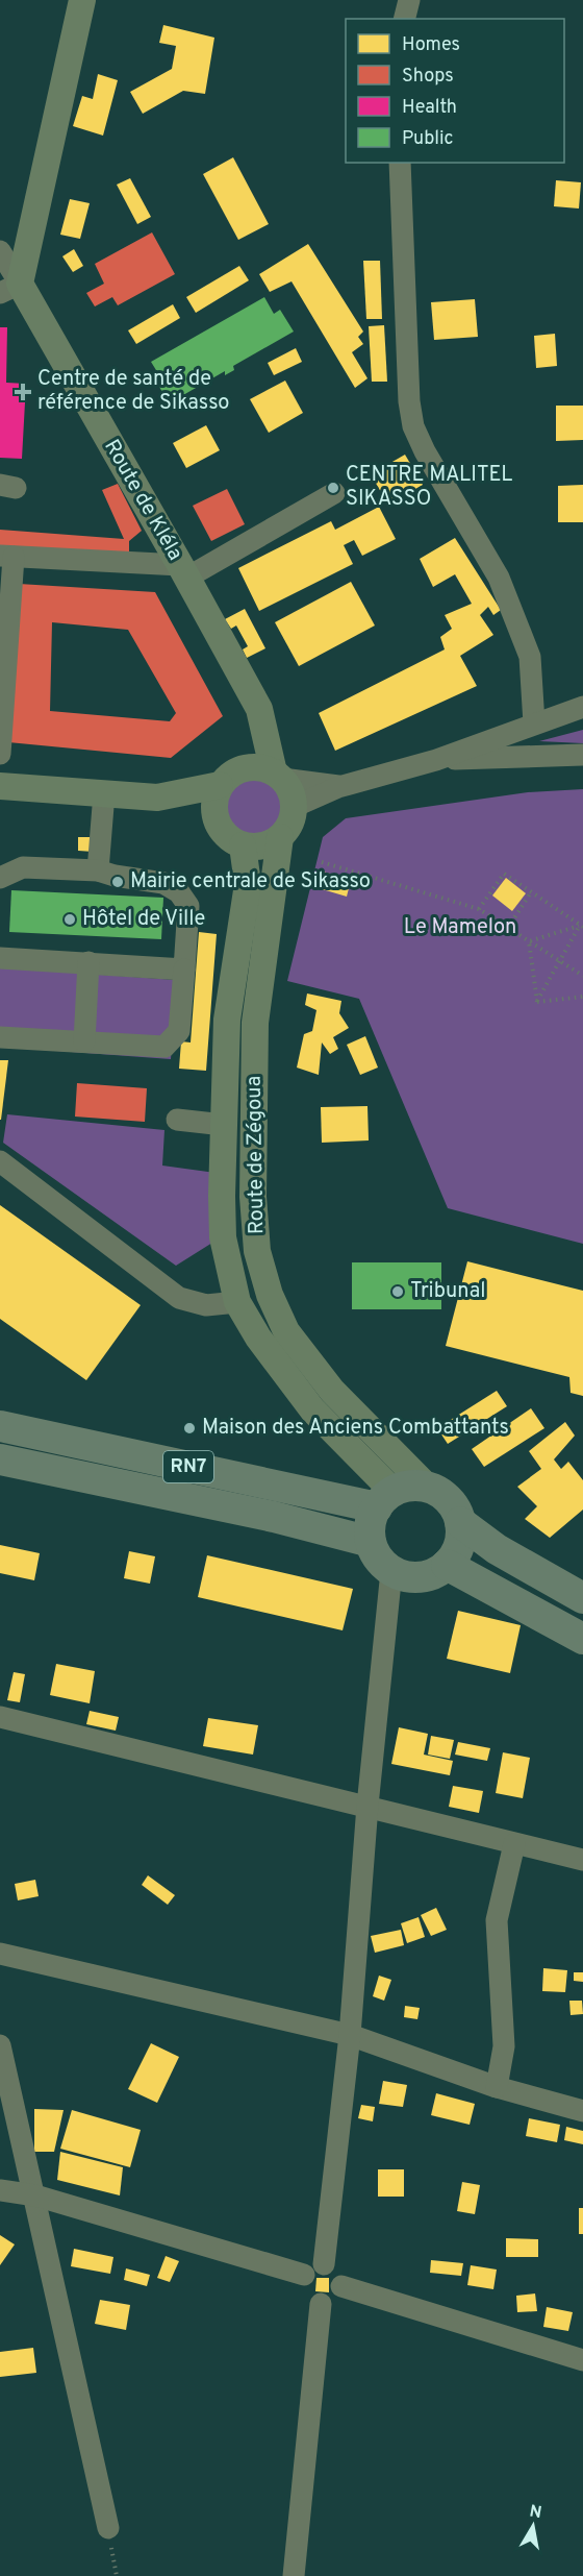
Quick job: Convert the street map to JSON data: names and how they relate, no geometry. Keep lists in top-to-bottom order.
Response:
{
  "streets": {
    "highway": ["RN7"],
    "main road": ["Route de Kléla", "Route de Zégoua"]
  },
  "crossings": [
    ["Route de Kléla", "Route de Zégoua"],
    ["Route de Zégoua", "RN7"]
  ],
  "parks": ["Le Mamelon"],
  "places": {
    "health": ["Centre de santé de référence de Sikasso"],
    "other": [
      "CENTRE MALITEL SIKASSO",
      "Mairie centrale de Sikasso",
      "Hôtel de Ville",
      "Tribunal",
      "Maison des Anciens Combattants"
    ]
  },
  "legend": [
    "Homes",
    "Shops",
    "Health",
    "Public"
  ],
  "north": "top"
}
